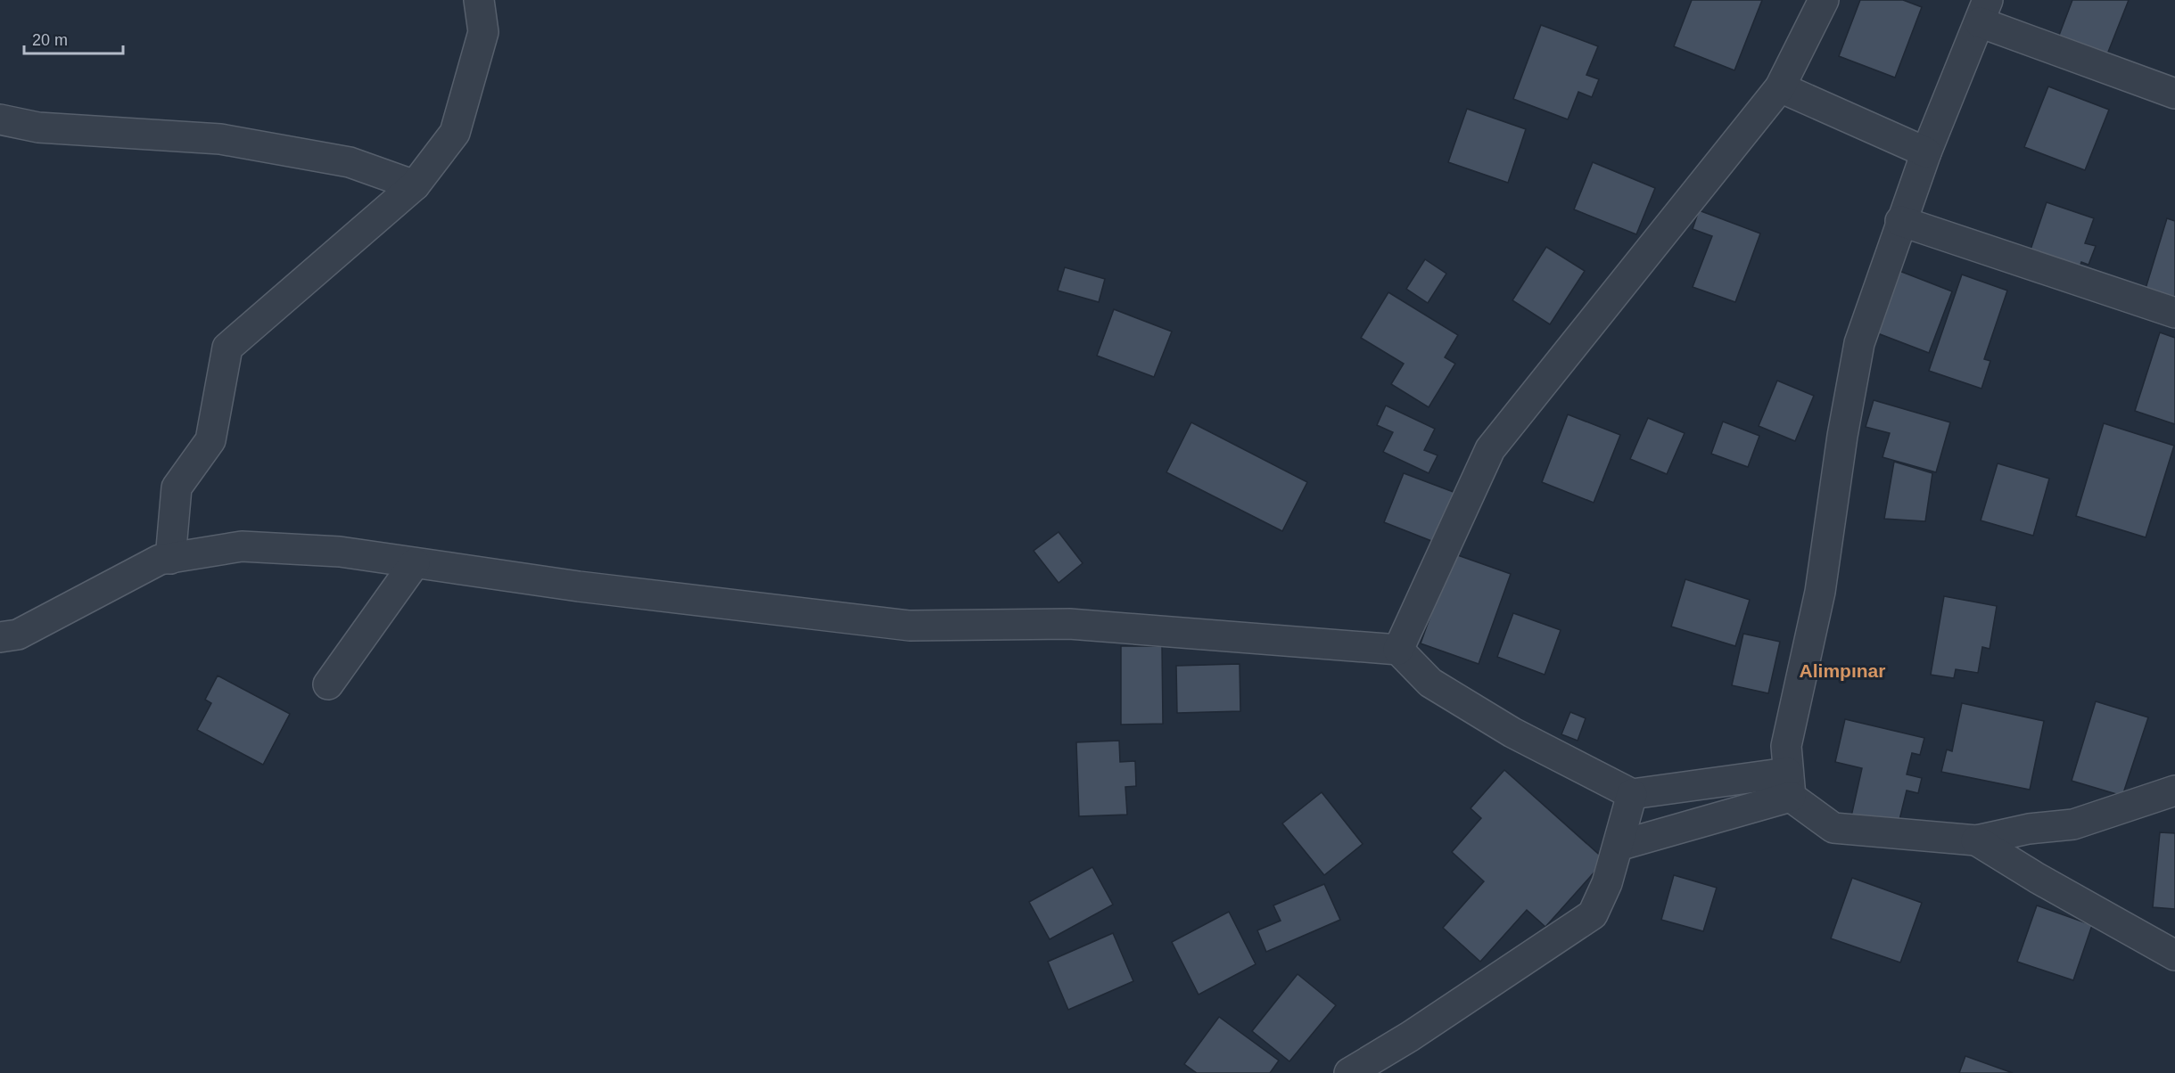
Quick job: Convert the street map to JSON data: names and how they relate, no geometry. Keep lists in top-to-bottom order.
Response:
{
  "districts": ["Alimpınar"],
  "scale_bar": "20 m"
}
